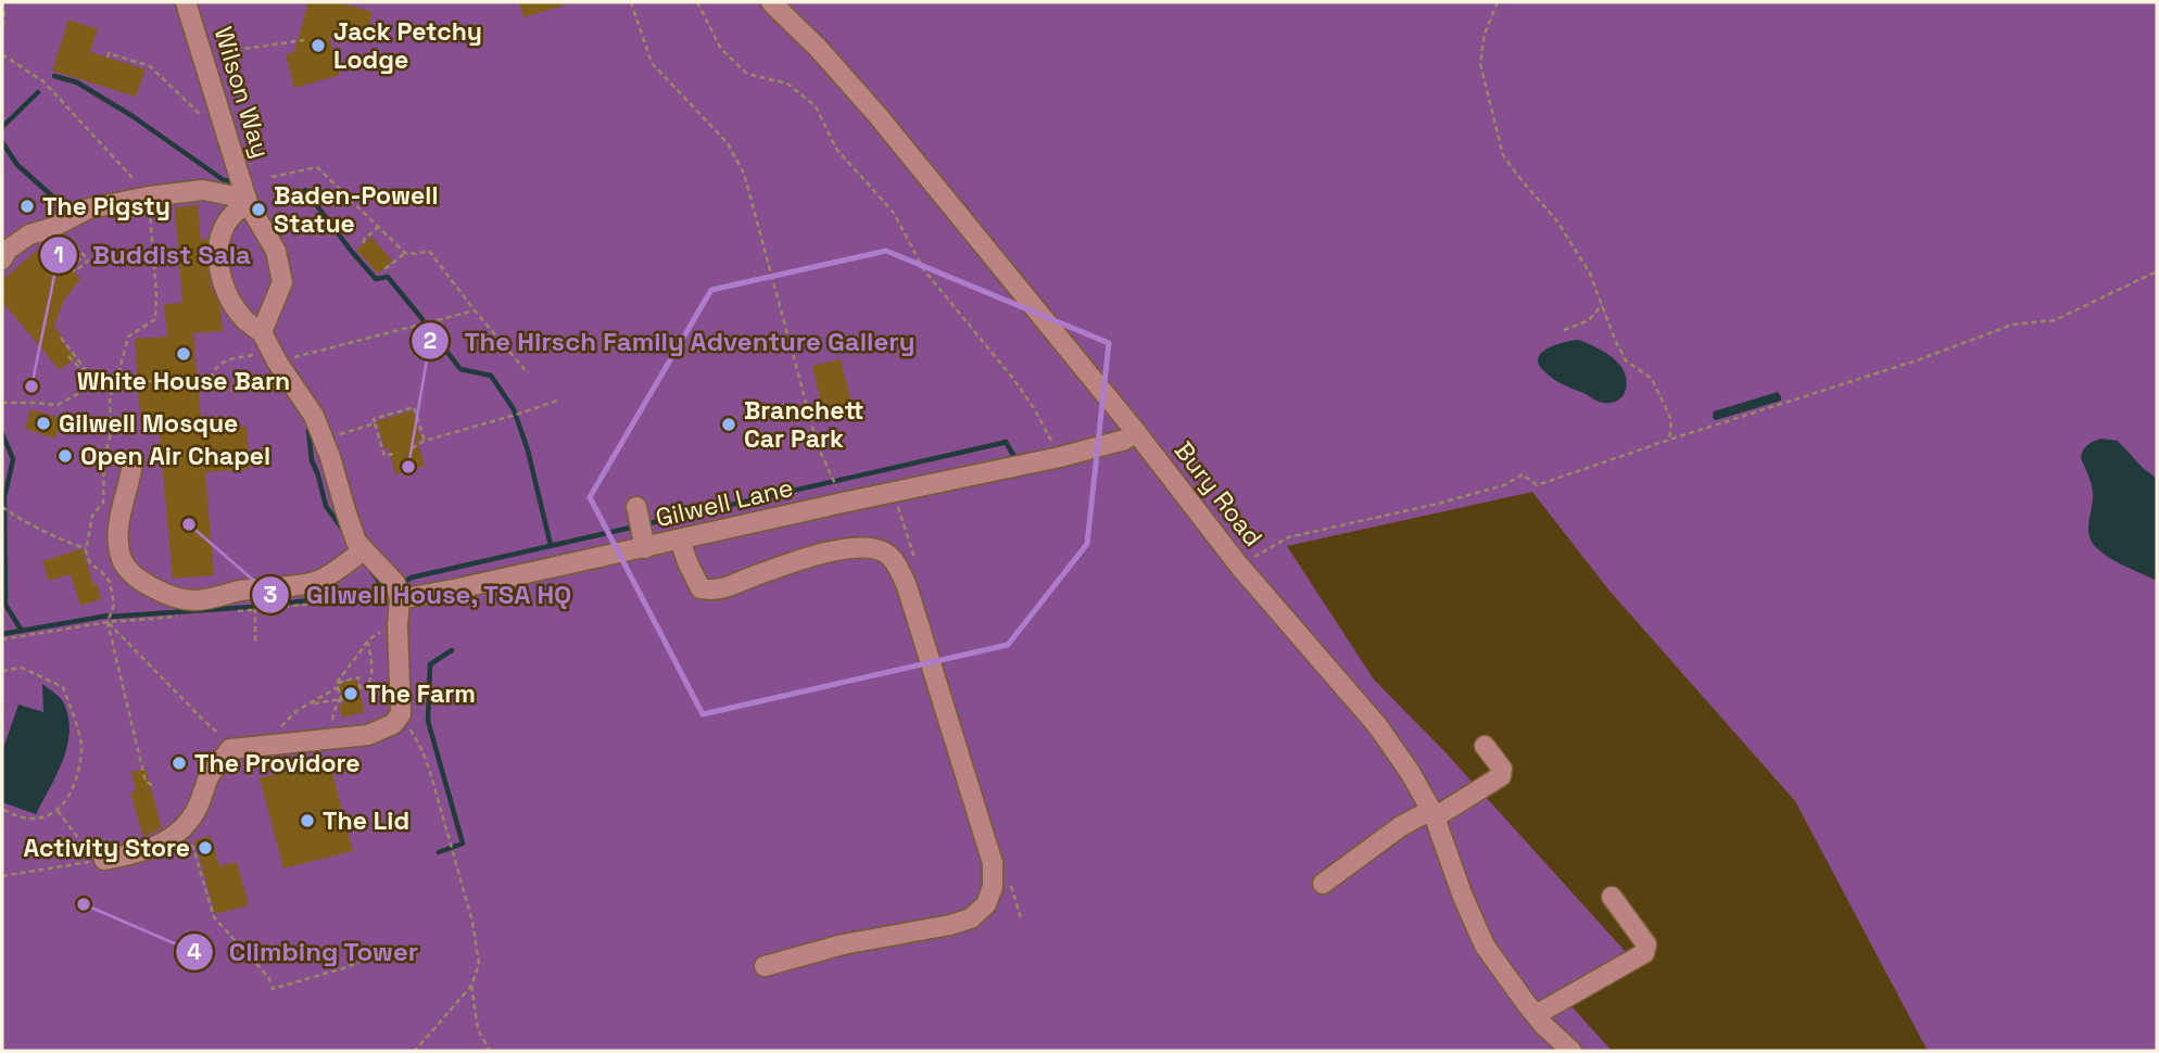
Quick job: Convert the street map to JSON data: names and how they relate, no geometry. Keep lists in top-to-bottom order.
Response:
{
  "streets": {
    "street": ["Wilson Way", "Bury Road", "Gilwell Lane"]
  },
  "crossings": [
    ["Bury Road", "Gilwell Lane"]
  ],
  "places": [
    "Jack Petchy Lodge",
    "The Pigsty",
    "Baden-Powell Statue",
    "White House Barn",
    "Buddist Sala",
    "Gilwell Mosque",
    "Branchett Car Park",
    "Open Air Chapel",
    "The Hirsch Family Adventure Gallery",
    "Gilwell House, TSA HQ",
    "The Farm",
    "The Providore",
    "The Lid",
    "Activity Store",
    "Climbing Tower"
  ]
}
